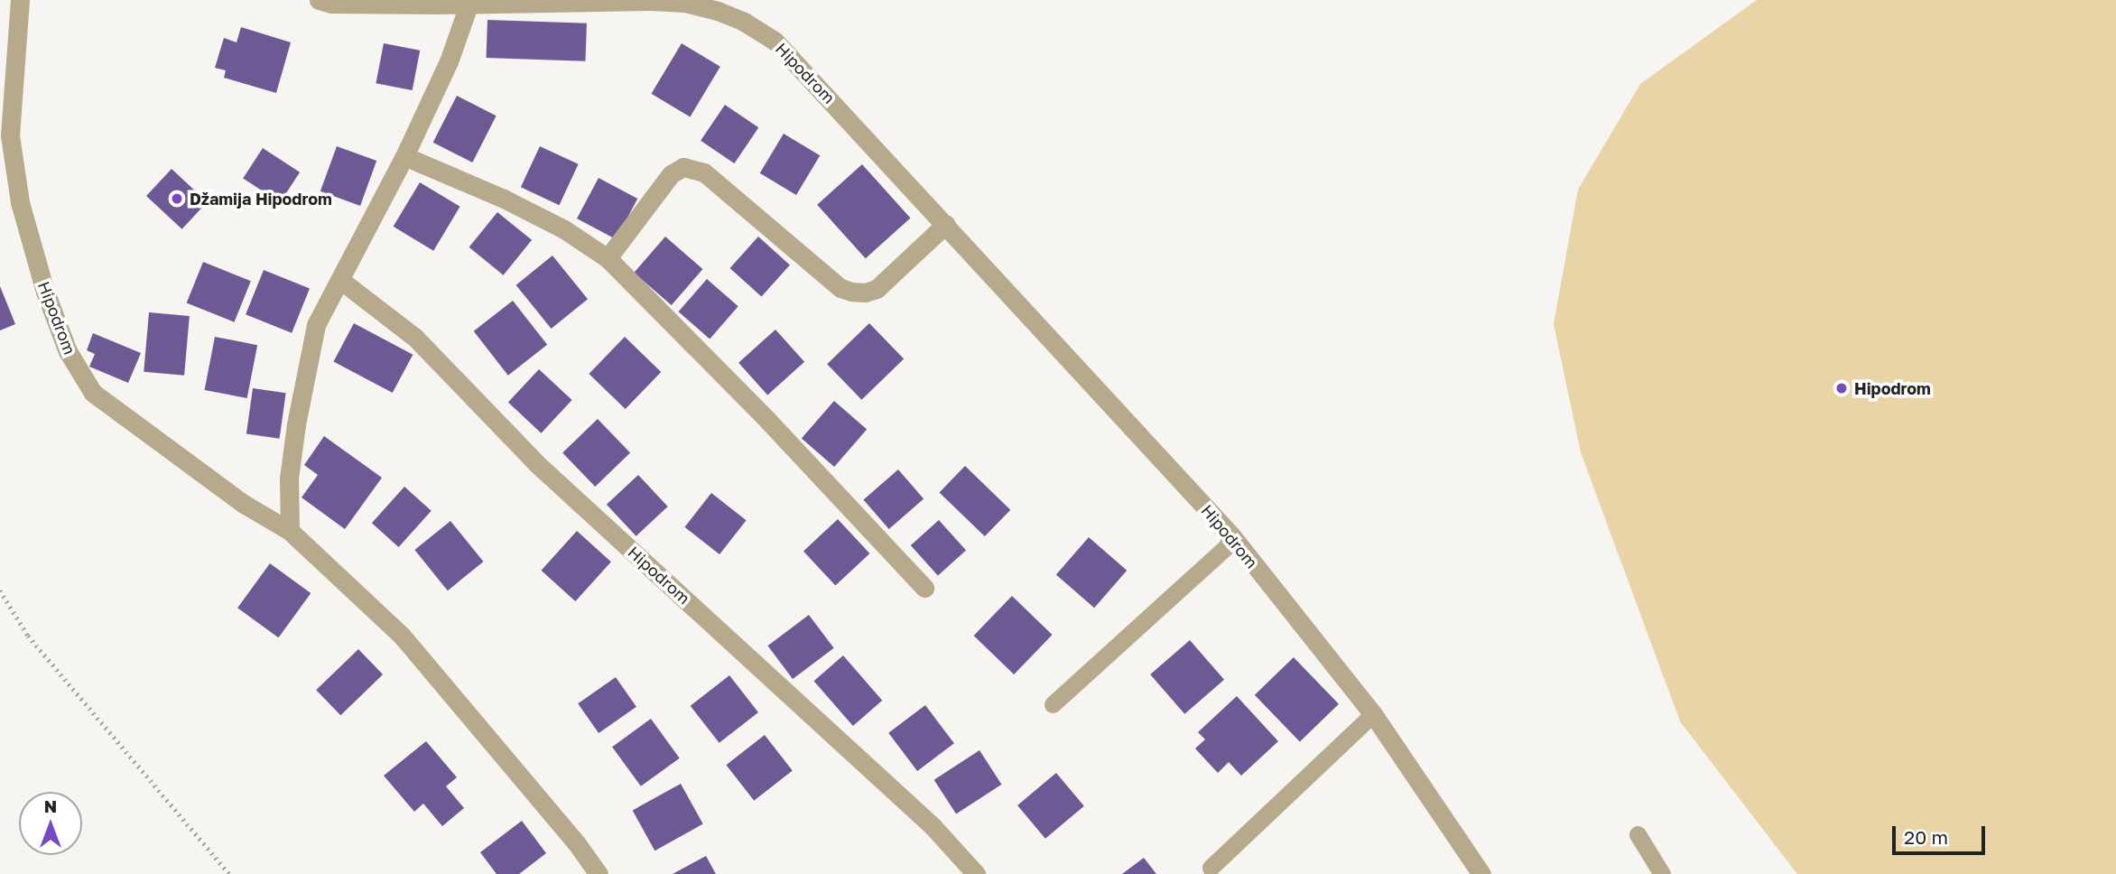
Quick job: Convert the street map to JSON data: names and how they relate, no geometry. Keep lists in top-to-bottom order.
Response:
{
  "streets": {
    "street": ["Hipodrom"]
  },
  "places": ["Džamija Hipodrom", "Hipodrom"],
  "scale_bar": "20 m",
  "north": "top"
}
